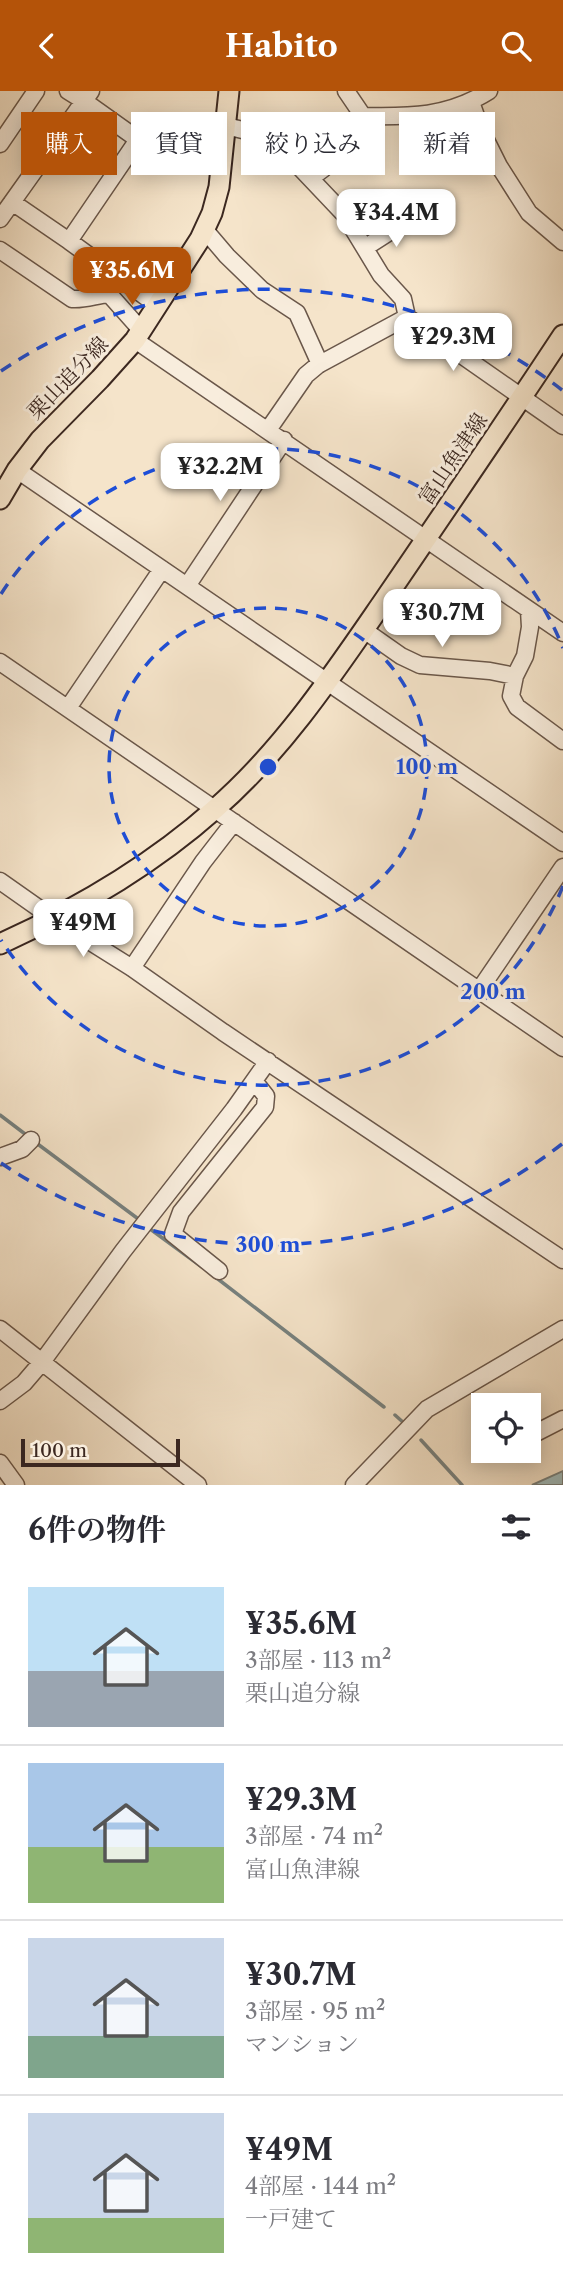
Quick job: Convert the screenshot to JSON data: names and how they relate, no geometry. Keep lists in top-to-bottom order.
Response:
{
  "streets": {
    "main road": ["栗山追分線", "富山魚津線"]
  },
  "scale_bar": "100 m",
  "page": {
    "header": "Habito",
    "chip": [
      "購入",
      "賃貸",
      "絞り込み",
      "新着"
    ],
    "price": [
      "¥34.4M",
      "¥35.6M",
      "¥29.3M",
      "¥32.2M",
      "¥30.7M",
      "¥49M"
    ],
    "scale": "100 m",
    "heading": "6件の物件",
    "list": [
      {
        "name": "¥35.6M",
        "note": "3部屋 · 113 m² · 栗山追分線"
      },
      {
        "name": "¥29.3M",
        "note": "3部屋 · 74 m² · 富山魚津線"
      },
      {
        "name": "¥30.7M",
        "note": "3部屋 · 95 m² · マンション"
      },
      {
        "name": "¥49M",
        "note": "4部屋 · 144 m² · 一戸建て"
      }
    ]
  },
  "rings": ["100 m", "200 m", "300 m"]
}
